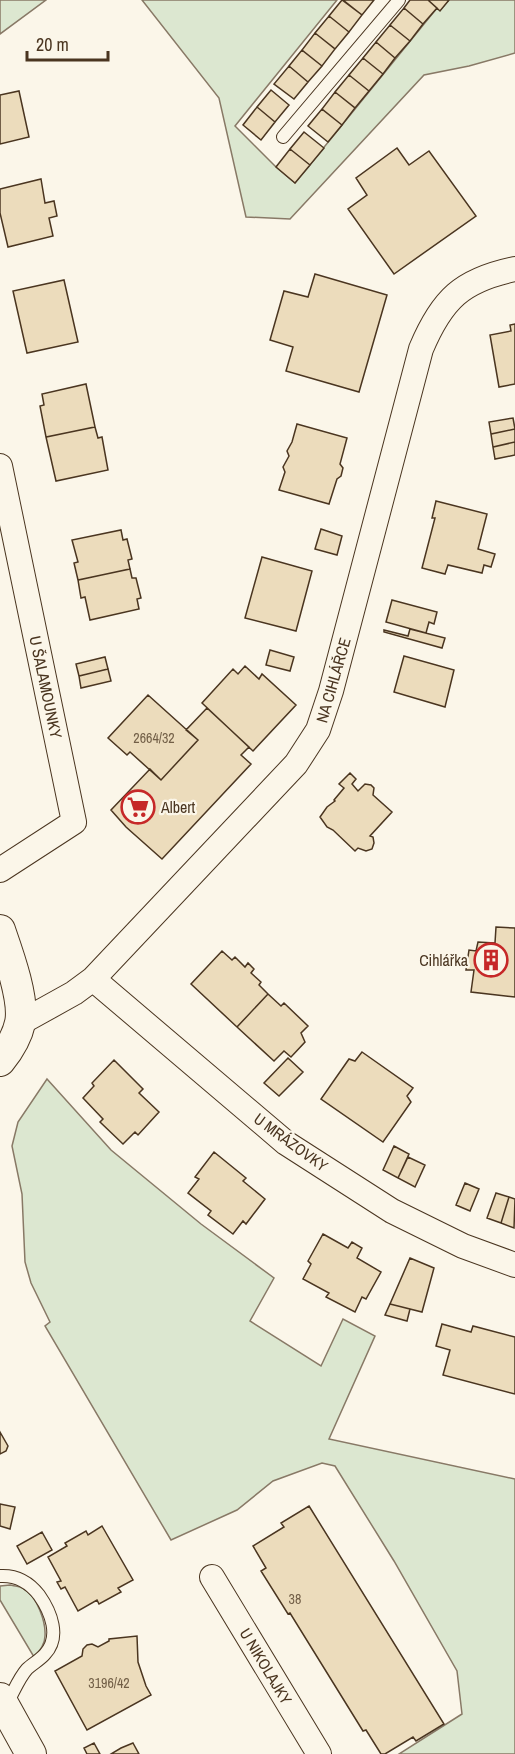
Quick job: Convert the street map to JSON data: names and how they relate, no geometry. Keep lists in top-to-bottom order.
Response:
{
  "streets": {
    "street": [
      "NA CIHLÁŘCE",
      "U ŠALAMOUNKY",
      "U MRÁZOVKY",
      "U NIKOLAJKY"
    ]
  },
  "crossings": [
    ["NA CIHLÁŘCE", "U MRÁZOVKY"]
  ],
  "places": {
    "supermarket": ["Albert"],
    "building": ["Cihlářka"]
  },
  "house_numbers": ["2664/32", "38", "3196/42"],
  "scale_bar": "20 m"
}
